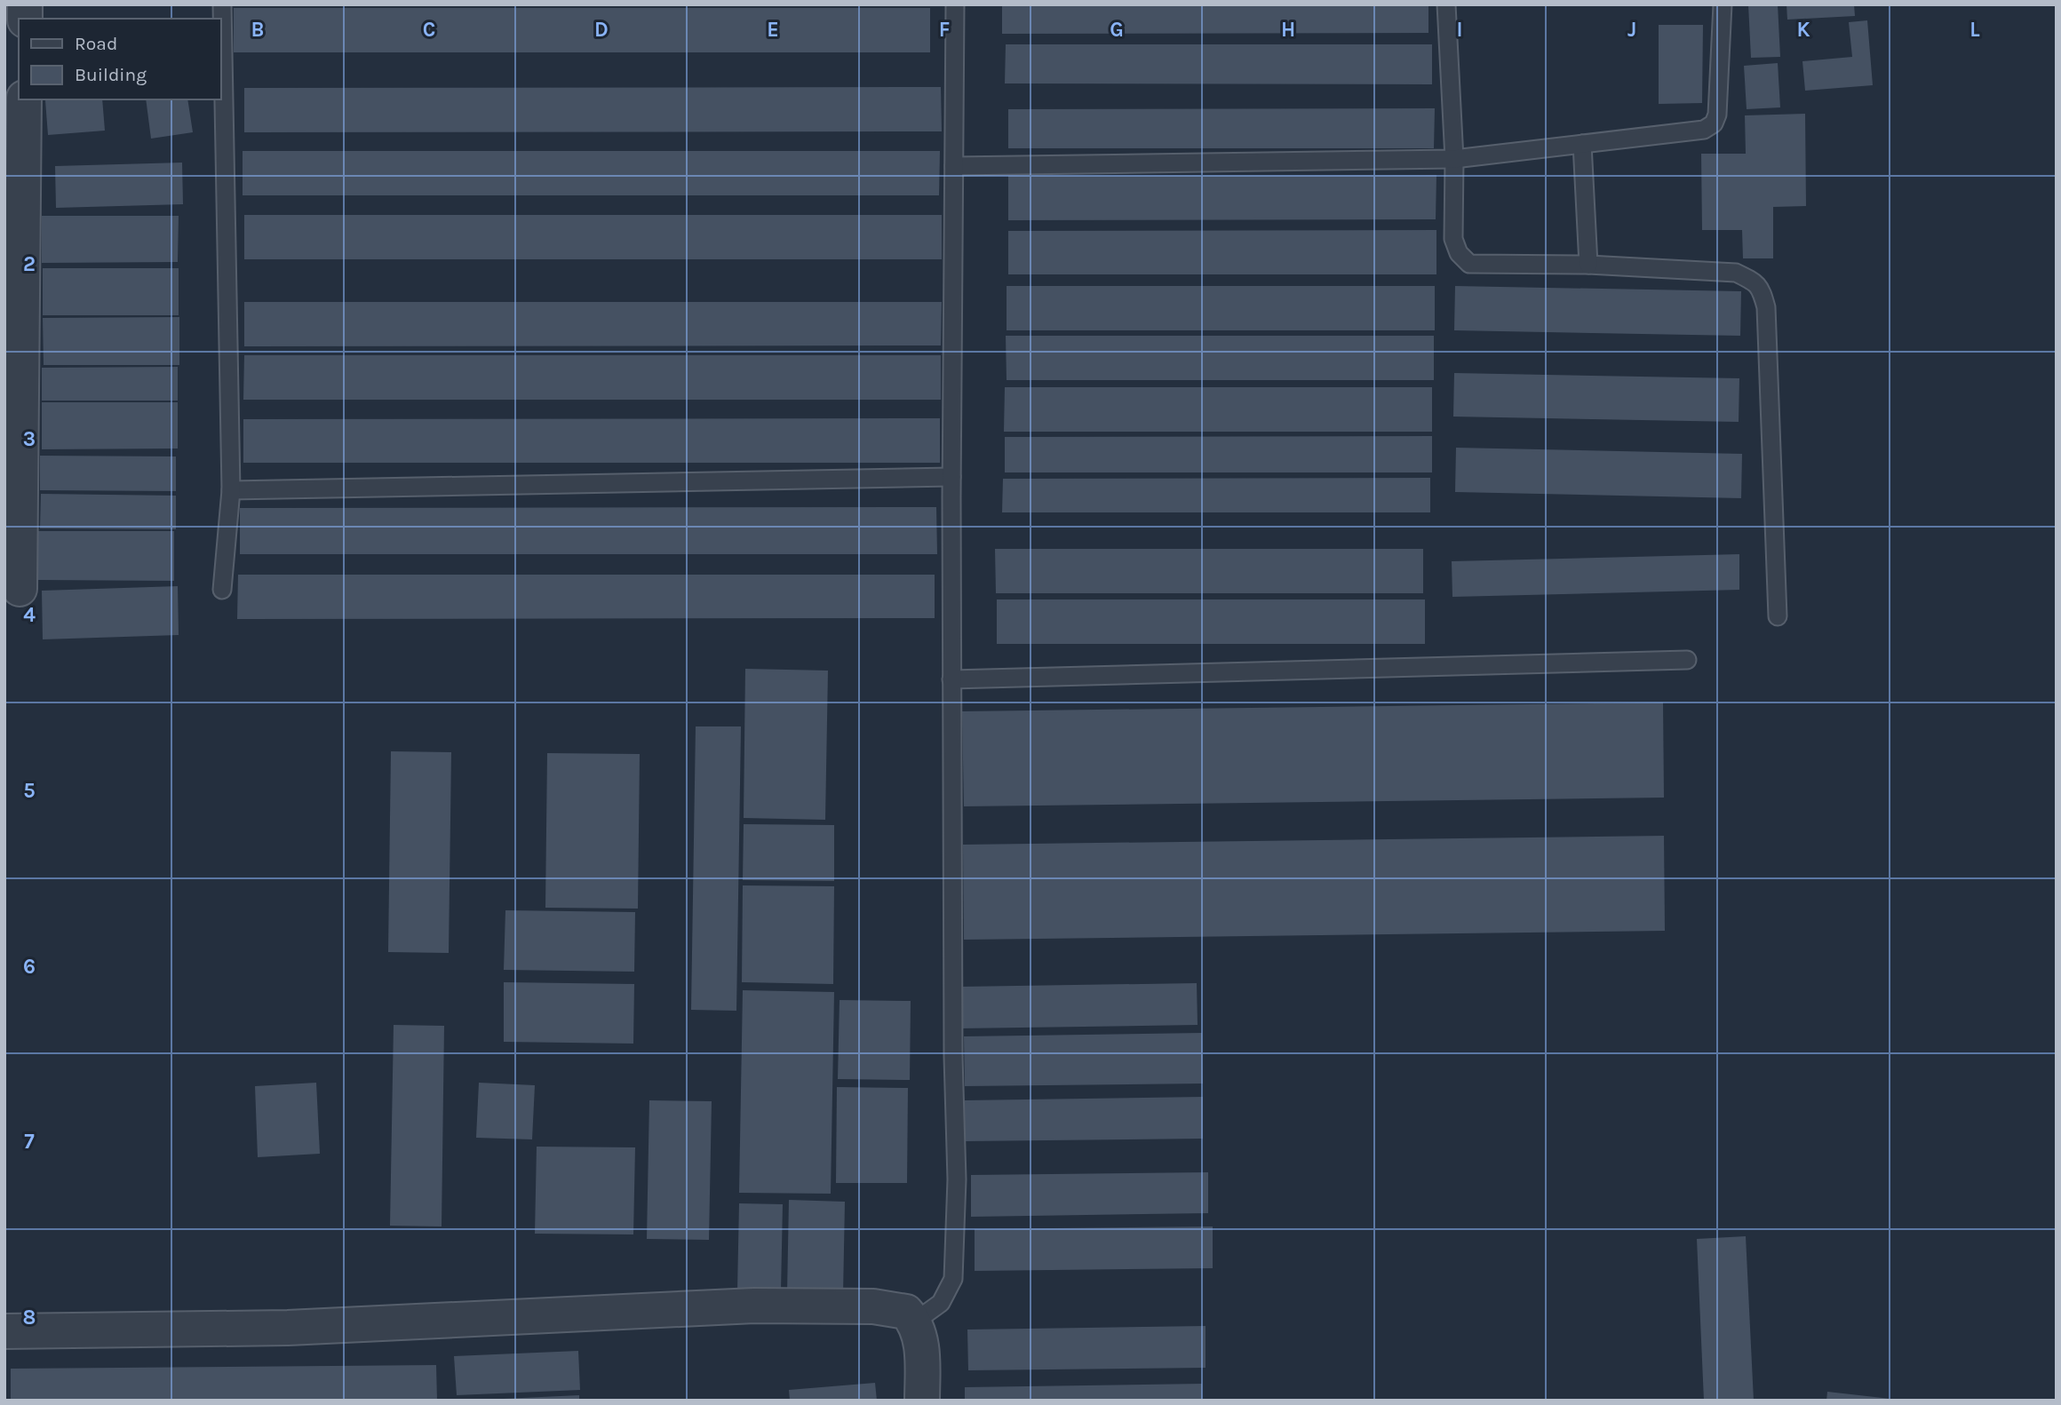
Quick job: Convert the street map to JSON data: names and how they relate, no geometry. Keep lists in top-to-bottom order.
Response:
{
  "legend": ["Road", "Building"],
  "grid": {
    "columns": [
      "B",
      "C",
      "D",
      "E",
      "F",
      "G",
      "H",
      "I",
      "J",
      "K",
      "L"
    ],
    "rows": [
      "2",
      "3",
      "4",
      "5",
      "6",
      "7",
      "8"
    ]
  }
}
